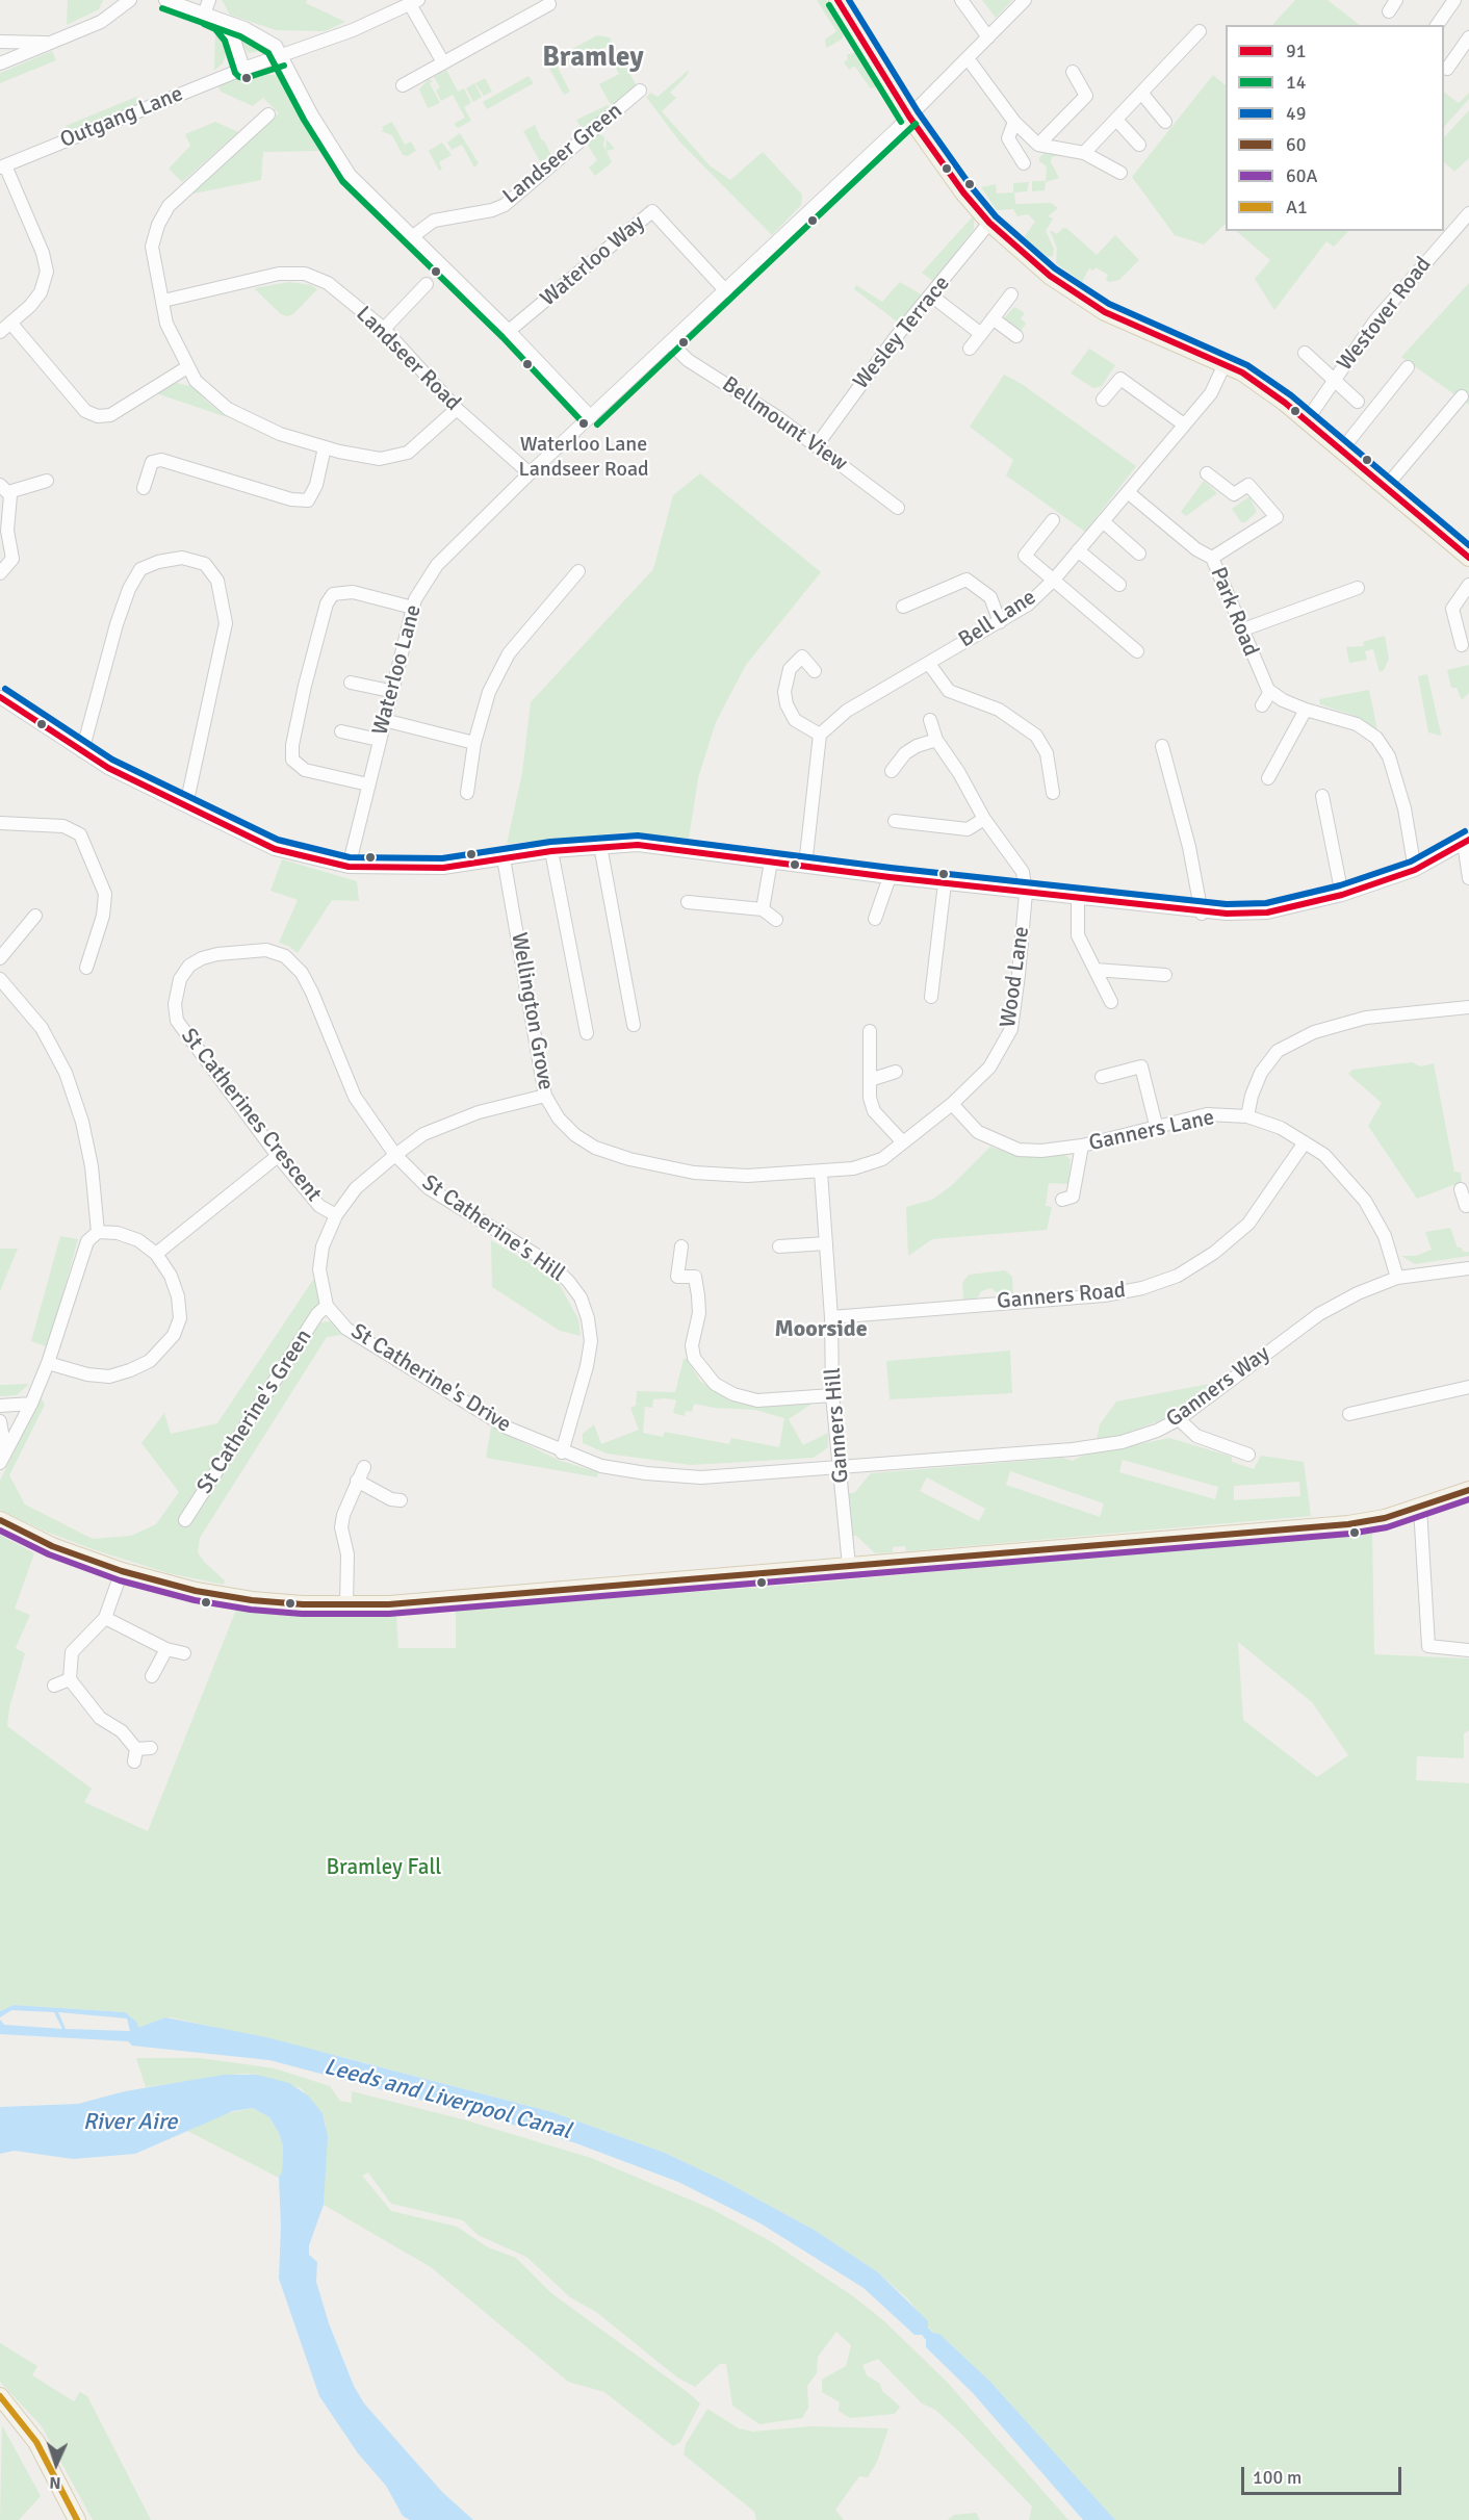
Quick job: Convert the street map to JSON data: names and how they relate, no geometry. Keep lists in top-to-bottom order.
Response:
{
  "streets": {
    "street": [
      "Outgang Lane",
      "Landseer Green",
      "Waterloo Way",
      "Westover Road",
      "Wesley Terrace",
      "Landseer Road",
      "Bellmount View",
      "Park Road",
      "Bell Lane",
      "Waterloo Lane",
      "Wood Lane",
      "Wellington Grove",
      "St Catherines Crescent",
      "Ganners Lane",
      "St Catherine's Hill",
      "Ganners Road",
      "St Catherine's Drive",
      "Ganners Way",
      "St Catherine's Green",
      "Ganners Hill"
    ]
  },
  "crossings": [
    ["Waterloo Way", "Waterloo Lane"],
    ["Wesley Terrace", "Bellmount View"],
    ["Landseer Road", "Waterloo Lane"],
    ["Bellmount View", "Waterloo Lane"],
    ["Park Road", "Bell Lane"],
    ["Wood Lane", "Wellington Grove"],
    ["Wellington Grove", "Ganners Lane"],
    ["Wellington Grove", "Ganners Hill"],
    ["St Catherines Crescent", "St Catherine's Hill"],
    ["Ganners Lane", "Ganners Road"],
    ["Ganners Lane", "Ganners Way"],
    ["St Catherine's Hill", "St Catherine's Drive"],
    ["Ganners Road", "Ganners Hill"],
    ["St Catherine's Drive", "Ganners Way"],
    ["St Catherine's Drive", "St Catherine's Green"],
    ["St Catherine's Drive", "Ganners Hill"],
    ["Ganners Way", "Ganners Hill"]
  ],
  "districts": ["Bramley", "Moorside"],
  "water": ["Leeds and Liverpool Canal", "River Aire"],
  "parks": ["Bramley Fall"],
  "places": ["Waterloo Lane Landseer Road"],
  "lines": [
    "transit line 91",
    "transit line 49",
    "transit line 14",
    "transit line 60",
    "transit line 60A",
    "transit line A1"
  ],
  "legend": [
    "91",
    "14",
    "49",
    "60",
    "60A",
    "A1"
  ],
  "scale_bar": "100 m",
  "north": "bottom"
}
